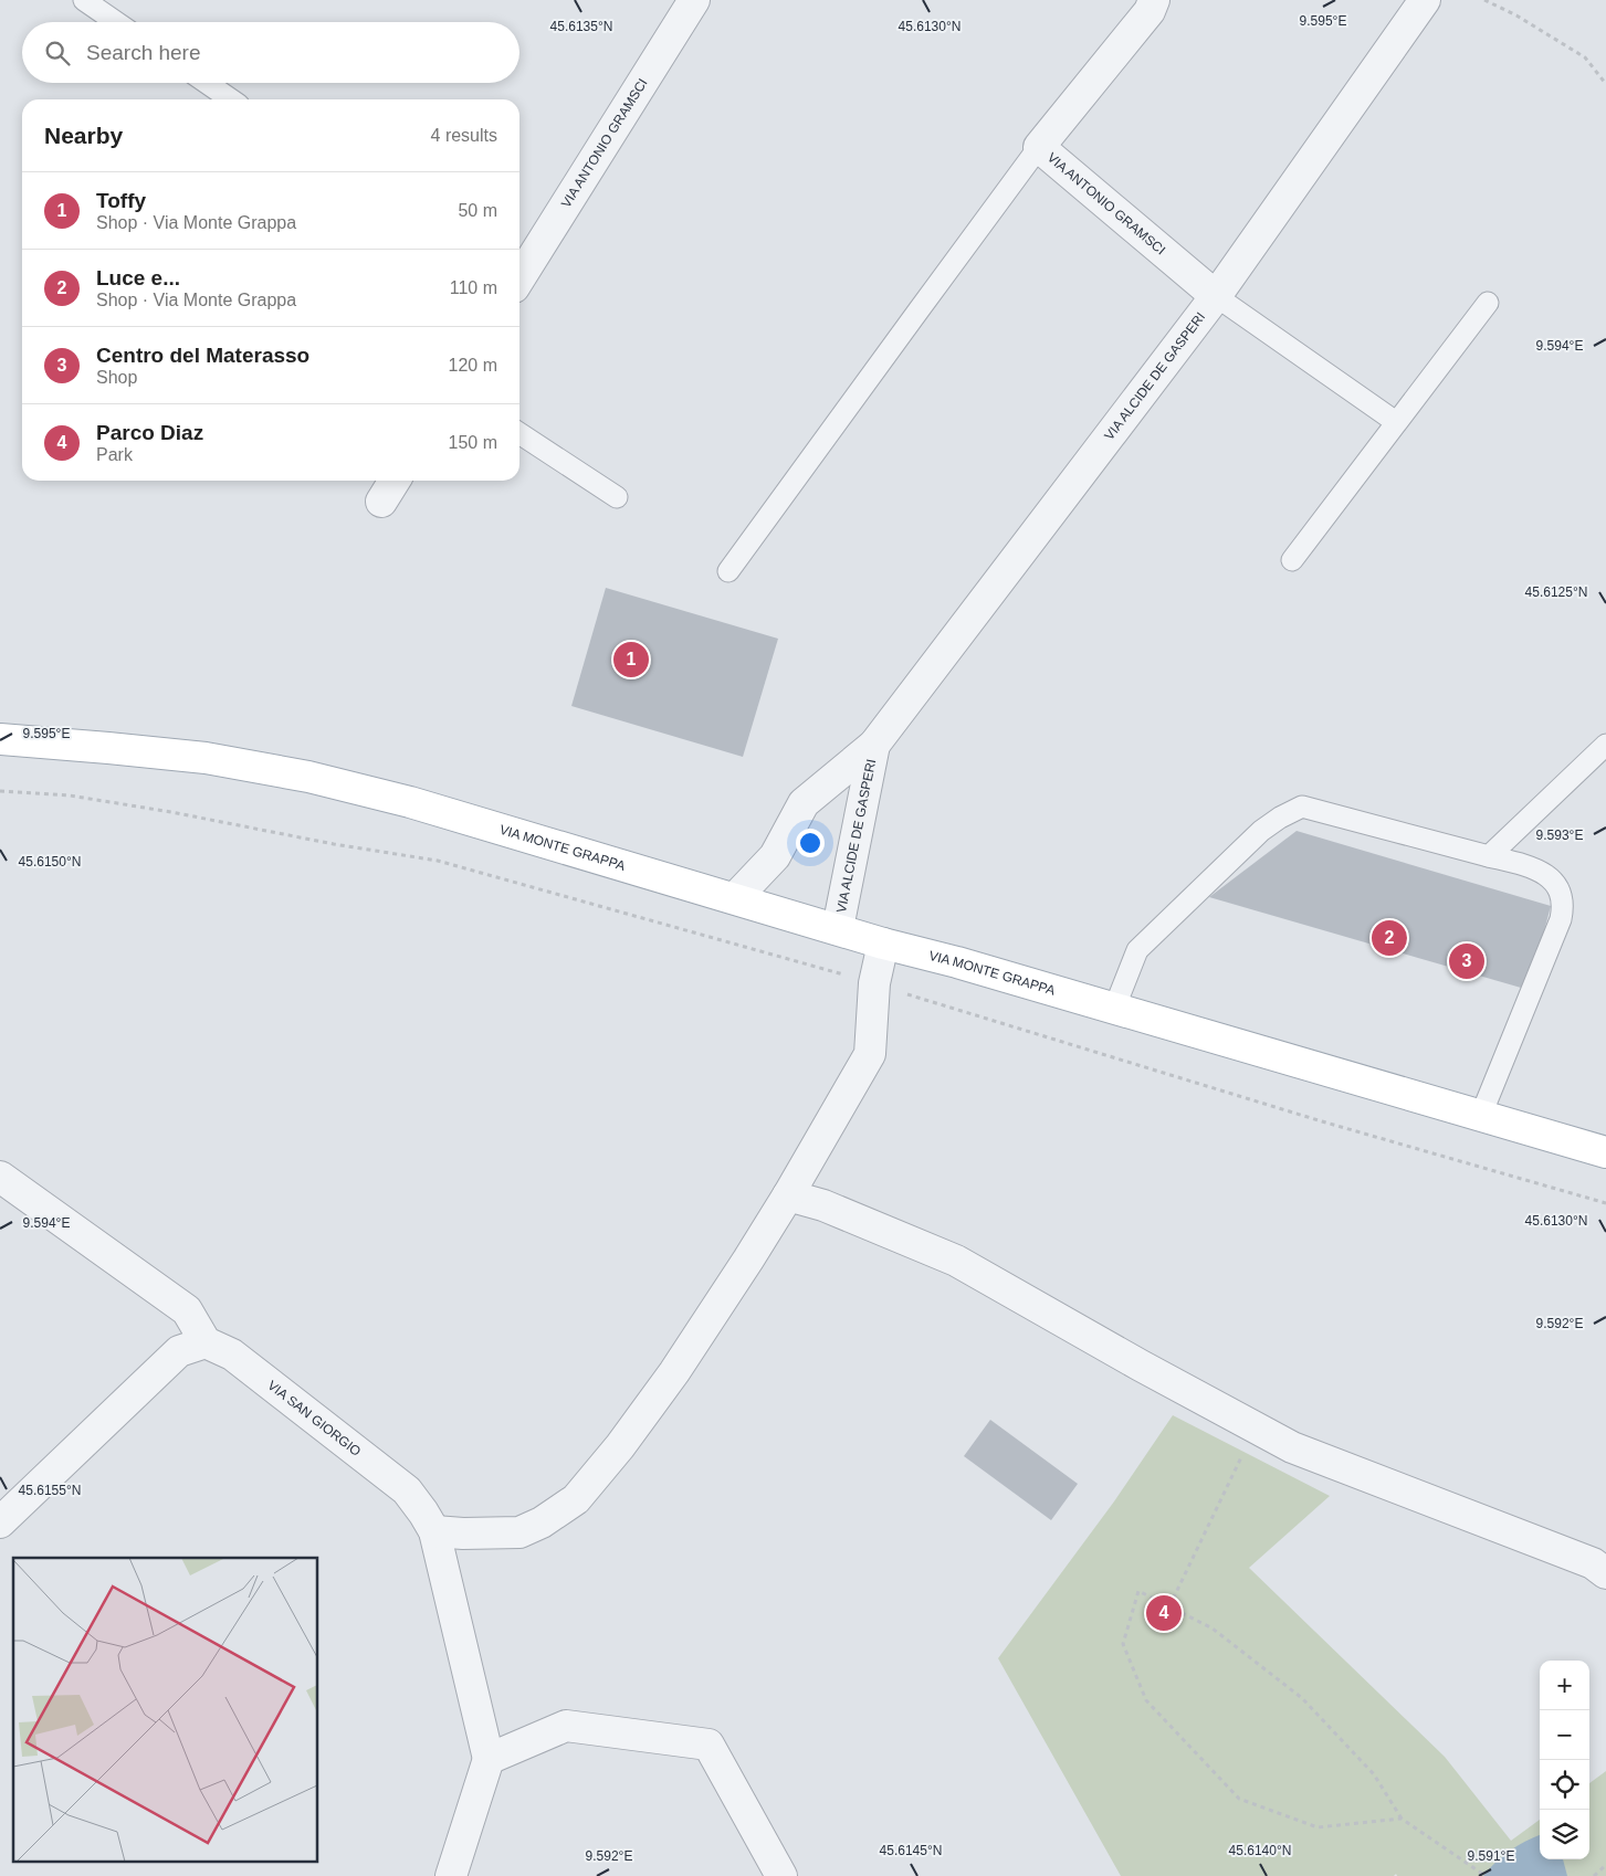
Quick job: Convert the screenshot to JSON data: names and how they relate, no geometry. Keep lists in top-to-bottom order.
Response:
{
  "streets": {
    "main road": ["VIA MONTE GRAPPA"],
    "street": ["VIA ANTONIO GRAMSCI", "VIA ALCIDE DE GASPERI", "VIA SAN GIORGIO"]
  },
  "crossings": [
    ["VIA ANTONIO GRAMSCI", "VIA ALCIDE DE GASPERI"],
    ["VIA ALCIDE DE GASPERI", "VIA MONTE GRAPPA"]
  ],
  "page": {
    "search": "Search here",
    "heading": ["Nearby", "4 results"],
    "list": [
      {
        "mark": "1",
        "name": "Toffy",
        "note": "Shop · Via Monte Grappa",
        "value": "50 m"
      },
      {
        "mark": "2",
        "name": "Luce e...",
        "note": "Shop · Via Monte Grappa",
        "value": "110 m"
      },
      {
        "mark": "3",
        "name": "Centro del Materasso",
        "note": "Shop",
        "value": "120 m"
      },
      {
        "mark": "4",
        "name": "Parco Diaz",
        "note": "Park",
        "value": "150 m"
      }
    ],
    "pins": [
      "1",
      "2",
      "3",
      "4"
    ],
    "map_buttons": ["+", "−"]
  },
  "coordinates": [
    "9.595°E",
    "45.6135°N",
    "45.6130°N",
    "9.594°E",
    "45.6125°N",
    "9.593°E",
    "45.6150°N",
    "9.592°E",
    "45.6155°N",
    "45.6145°N",
    "45.6140°N",
    "9.591°E"
  ]
}
